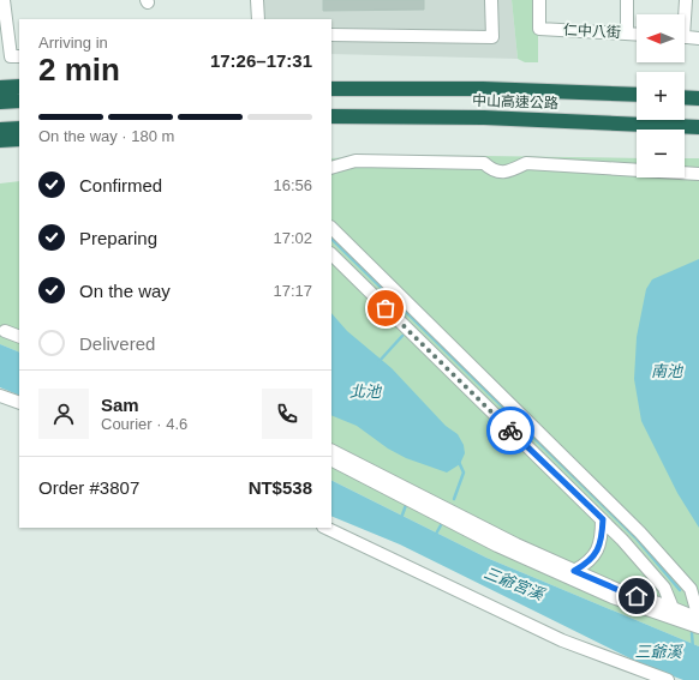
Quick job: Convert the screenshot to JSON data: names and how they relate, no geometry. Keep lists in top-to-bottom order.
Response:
{
  "streets": {
    "highway": ["中山高速公路"],
    "street": ["仁中八街"]
  },
  "water": [
    "南池",
    "北池",
    "三爺宮溪",
    "三爺溪"
  ],
  "north": "left",
  "page": {
    "map_buttons": ["+", "−"],
    "heading": ["2 min", "Arriving in", "17:26–17:31"],
    "panel": [
      "Sam",
      "Courier · 4.6",
      "Order #3807",
      "NT$538"
    ],
    "bar": "On the way · 180 m",
    "list": [
      ["Confirmed", "16:56"],
      ["Preparing", "17:02"],
      ["On the way", "17:17"],
      "Delivered"
    ]
  }
}
